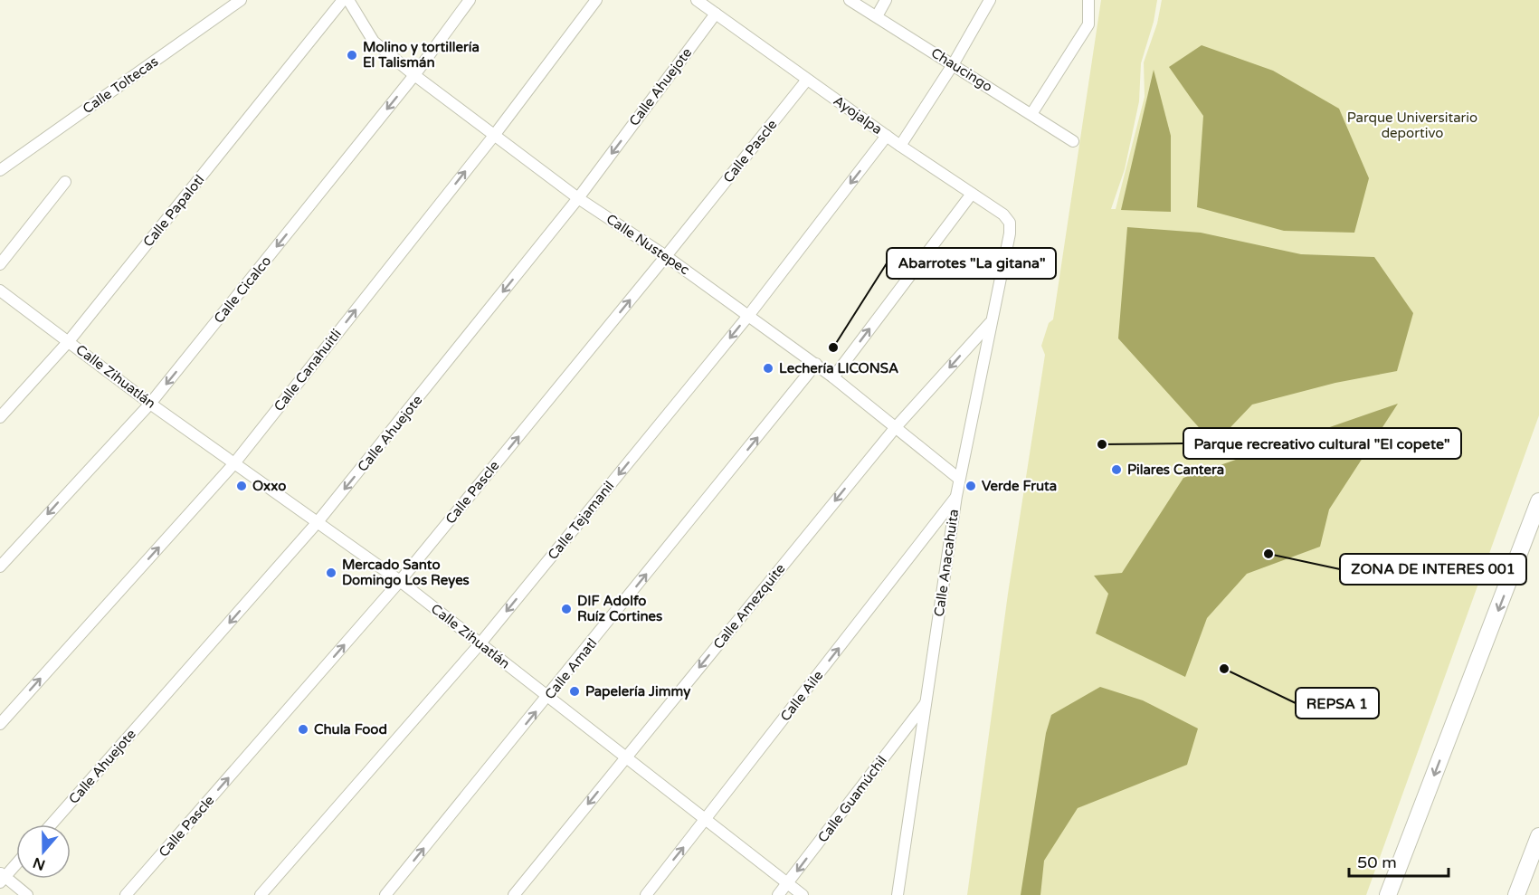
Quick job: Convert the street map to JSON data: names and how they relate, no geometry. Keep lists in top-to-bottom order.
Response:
{
  "streets": {
    "street": [
      "Chaucingo",
      "Calle Toltecas",
      "Calle Ahuejote",
      "Ayojalpa",
      "Calle Pascle",
      "Calle Papalotl",
      "Calle Nustepec",
      "Calle Cicalco",
      "Calle Canahuitli",
      "Calle Zihuatlán",
      "Calle Tejamanil",
      "Calle Anacahuita",
      "Calle Amezquite",
      "Calle Amatl",
      "Calle Aile",
      "Calle Guamúchil"
    ]
  },
  "crossings": [
    ["Calle Ahuejote", "Ayojalpa"],
    ["Calle Ahuejote", "Calle Nustepec"],
    ["Calle Ahuejote", "Calle Zihuatlán"],
    ["Ayojalpa", "Calle Pascle"],
    ["Ayojalpa", "Calle Tejamanil"],
    ["Ayojalpa", "Calle Anacahuita"],
    ["Calle Pascle", "Calle Nustepec"],
    ["Calle Pascle", "Calle Zihuatlán"],
    ["Calle Papalotl", "Calle Zihuatlán"],
    ["Calle Nustepec", "Calle Cicalco"],
    ["Calle Nustepec", "Calle Canahuitli"],
    ["Calle Nustepec", "Calle Tejamanil"],
    ["Calle Nustepec", "Calle Anacahuita"],
    ["Calle Nustepec", "Calle Amezquite"],
    ["Calle Nustepec", "Calle Amatl"],
    ["Calle Cicalco", "Calle Zihuatlán"],
    ["Calle Canahuitli", "Calle Zihuatlán"],
    ["Calle Zihuatlán", "Calle Tejamanil"],
    ["Calle Zihuatlán", "Calle Amezquite"],
    ["Calle Zihuatlán", "Calle Amatl"],
    ["Calle Zihuatlán", "Calle Aile"],
    ["Calle Zihuatlán", "Calle Guamúchil"],
    ["Calle Anacahuita", "Calle Amezquite"],
    ["Calle Anacahuita", "Calle Aile"],
    ["Calle Anacahuita", "Calle Guamúchil"]
  ],
  "one_way": [
    "Calle Ahuejote",
    "Calle Pascle",
    "Calle Cicalco",
    "Calle Canahuitli",
    "Calle Tejamanil",
    "Calle Amezquite",
    "Calle Amatl",
    "Calle Aile",
    "Calle Guamúchil"
  ],
  "parks": ["Parque Universitario deportivo"],
  "places": [
    "Molino y tortillería El Talismán",
    "Abarrotes \"La gitana\"",
    "Lechería LICONSA",
    "Parque recreativo cultural \"El copete\"",
    "Pilares Cantera",
    "Oxxo",
    "Verde Fruta",
    "ZONA DE INTERES 001",
    "Mercado Santo Domingo Los Reyes",
    "DIF Adolfo Ruíz Cortines",
    "REPSA 1",
    "Papelería Jimmy",
    "Chula Food"
  ],
  "scale_bar": "50 m",
  "north": "bottom"
}
